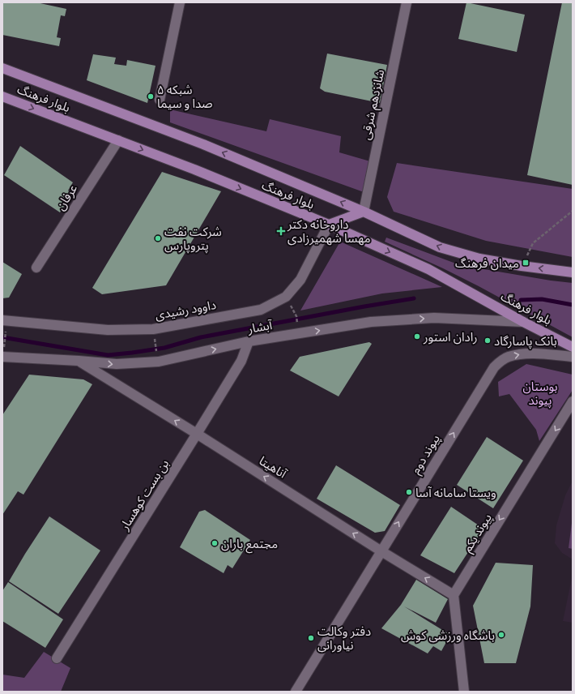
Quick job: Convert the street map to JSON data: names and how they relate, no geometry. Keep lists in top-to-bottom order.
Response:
{
  "streets": {
    "main road": ["بلوار فرهنگ"],
    "street": [
      "شانزدهم شرقی",
      "عرفان",
      "داوود رشیدی",
      "آبشار",
      "پیوند دوم",
      "آناهیتا",
      "بن بست کوهسار",
      "پیوند یکم"
    ]
  },
  "crossings": [
    ["بلوار فرهنگ", "شانزدهم شرقی"],
    ["بلوار فرهنگ", "عرفان"],
    ["بلوار فرهنگ", "داوود رشیدی"],
    ["بلوار فرهنگ", "آبشار"],
    ["آبشار", "آناهیتا"],
    ["آبشار", "بن بست کوهسار"],
    ["پیوند دوم", "آناهیتا"],
    ["آناهیتا", "بن بست کوهسار"],
    ["آناهیتا", "پیوند یکم"]
  ],
  "one_way": [
    "آبشار",
    "پیوند دوم",
    "آناهیتا",
    "پیوند یکم"
  ],
  "parks": ["بوستان پیوند"],
  "places": {
    "other": [
      "شبکه ۵ صدا و سیما",
      "شرکت نفت پتروپارس",
      "رادان استور",
      "بانک پاسارگاد",
      "ویستا سامانه آسا",
      "مجتمع باران",
      "باشگاه ورزشی کوش",
      "دفتر وکالت نیاورانی"
    ],
    "health": ["داروخانه دکتر مهسا شهمیرزادی"],
    "transit": ["میدان فرهنگ"]
  }
}
